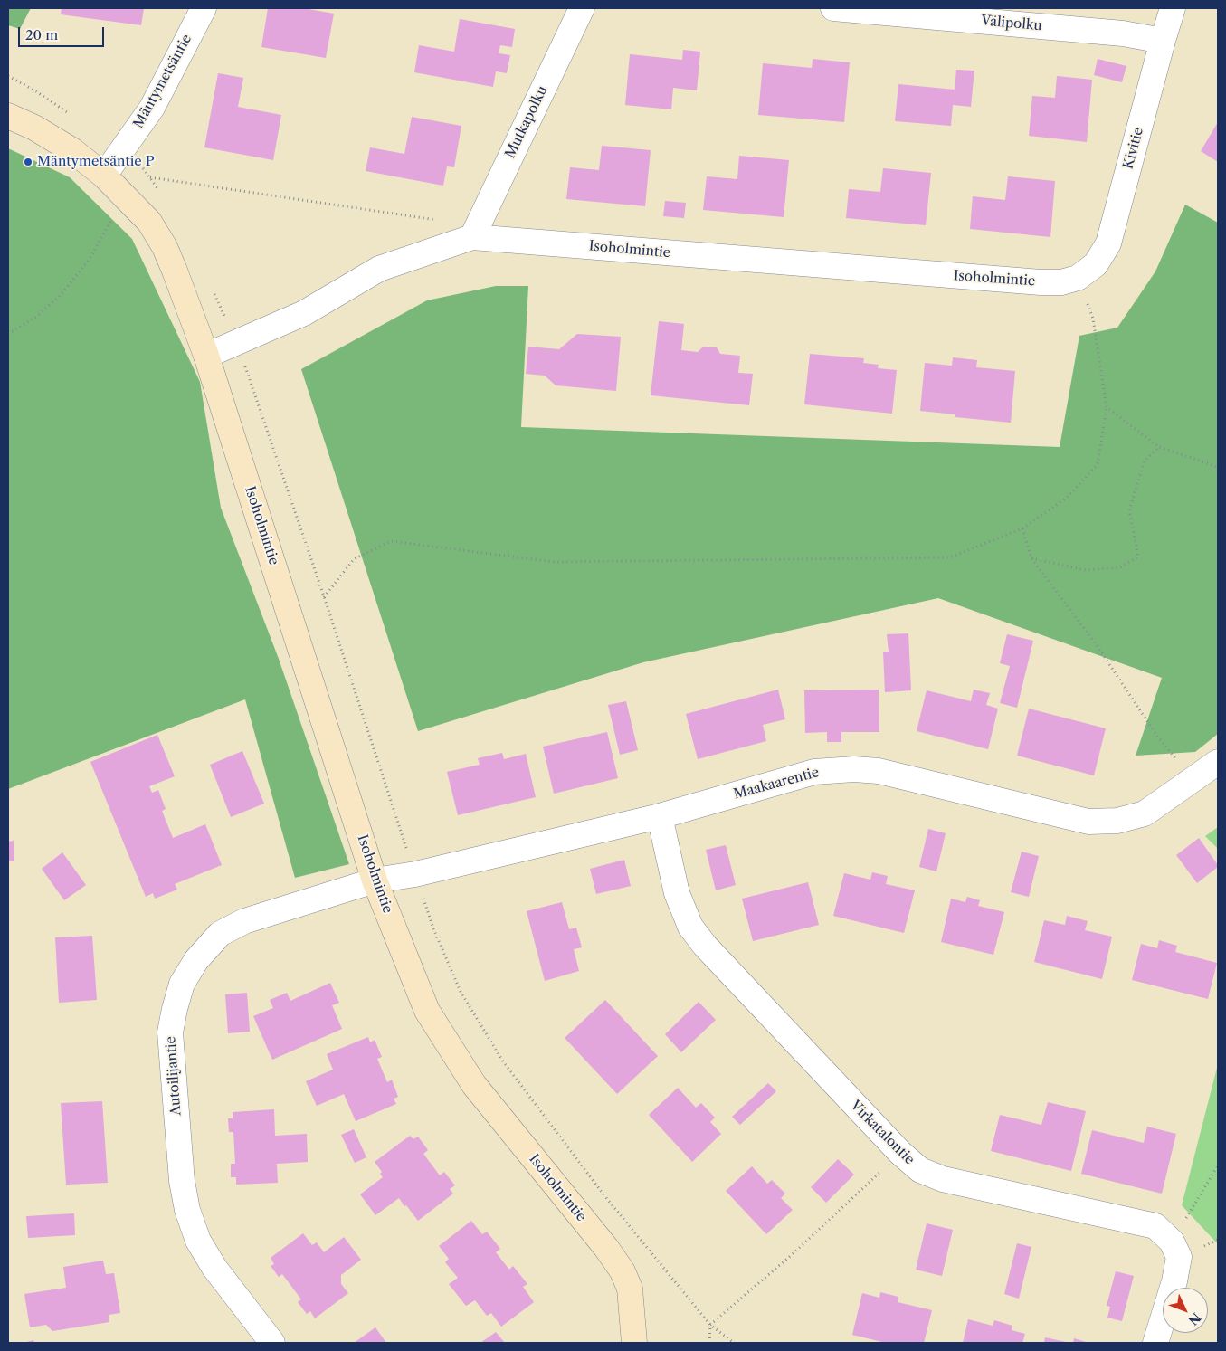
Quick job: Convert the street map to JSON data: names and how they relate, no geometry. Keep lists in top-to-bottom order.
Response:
{
  "streets": {
    "street": [
      "Välipolku",
      "Mäntymetsäntie",
      "Mutkapolku",
      "Kivitie",
      "Isoholmintie",
      "Maakaarentie",
      "Autoilijantie",
      "Virkatalontie"
    ]
  },
  "crossings": [
    ["Välipolku", "Kivitie"],
    ["Mäntymetsäntie", "Isoholmintie"],
    ["Mutkapolku", "Isoholmintie"],
    ["Kivitie", "Isoholmintie"],
    ["Isoholmintie", "Maakaarentie"],
    ["Isoholmintie", "Autoilijantie"],
    ["Maakaarentie", "Autoilijantie"],
    ["Maakaarentie", "Virkatalontie"]
  ],
  "places": ["Mäntymetsäntie P"],
  "scale_bar": "20 m",
  "north": "bottom right"
}
